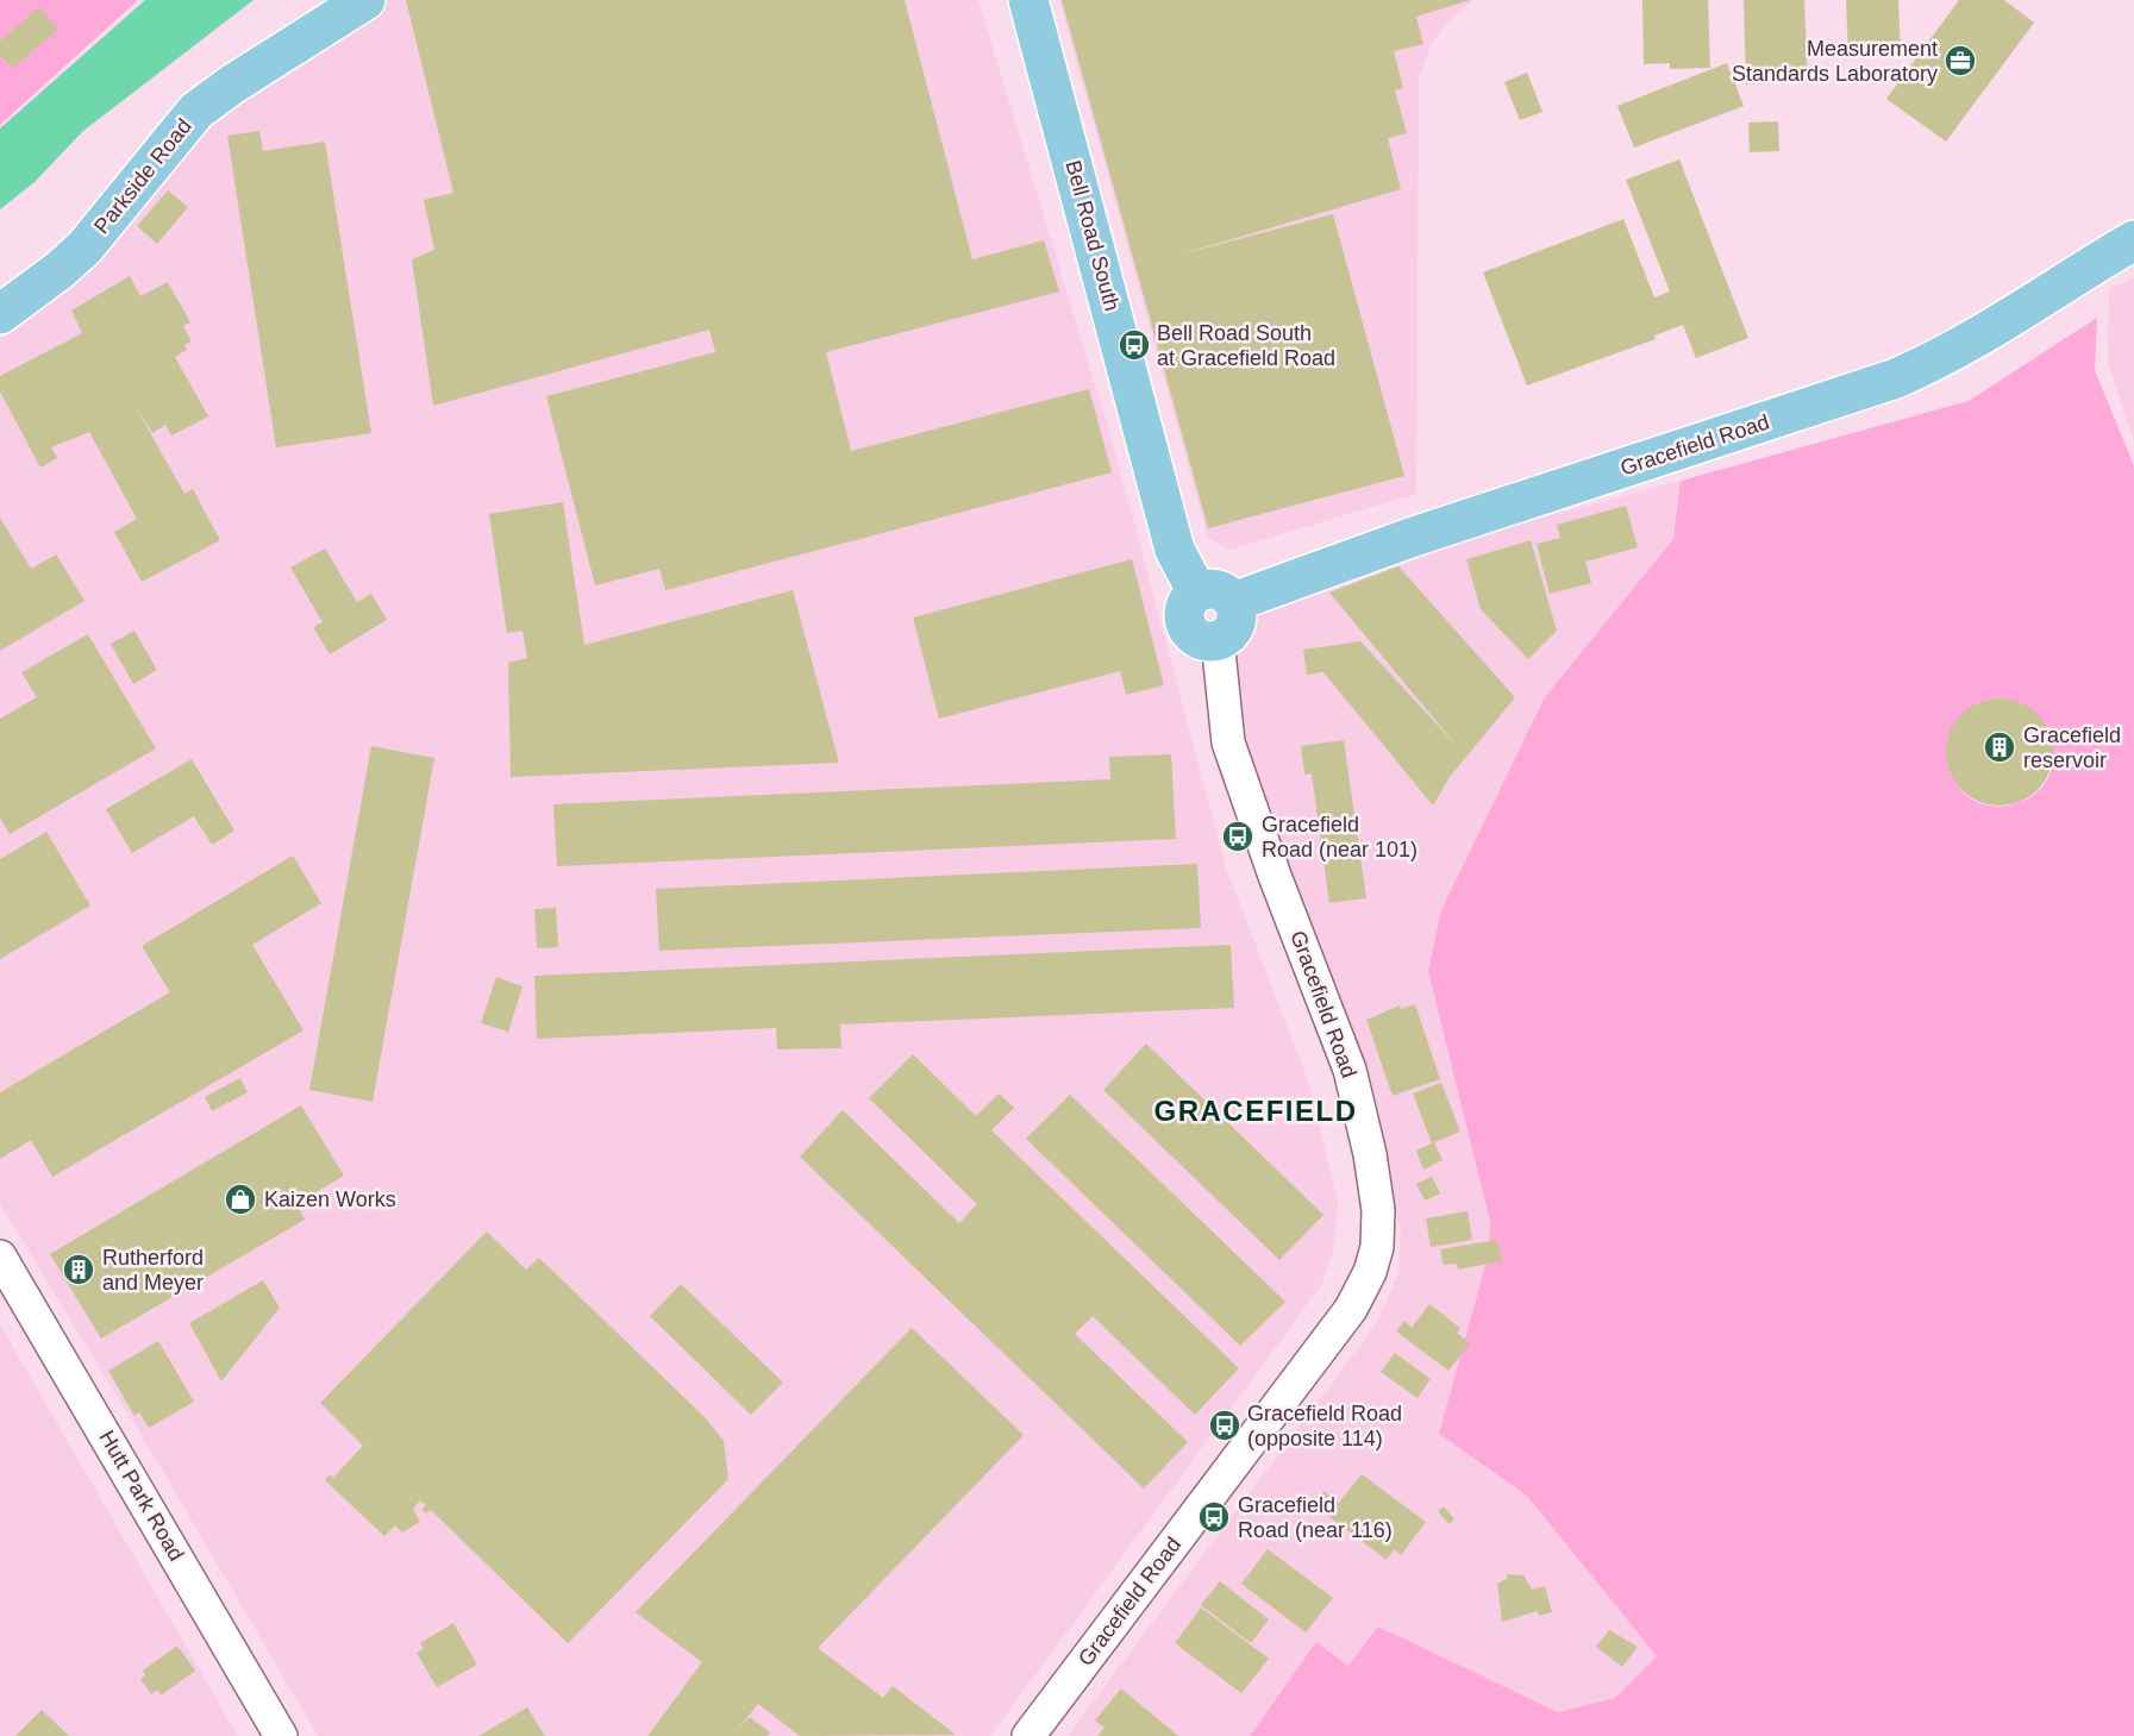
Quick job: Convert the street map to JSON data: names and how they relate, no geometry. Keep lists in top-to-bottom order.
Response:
{
  "streets": {
    "main road": ["Parkside Road", "Bell Road South", "Gracefield Road"],
    "street": ["Hutt Park Road"]
  },
  "crossings": [
    ["Bell Road South", "Gracefield Road"]
  ],
  "districts": ["GRACEFIELD"],
  "places": {
    "office": ["Measurement Standards Laboratory"],
    "bus stop": [
      "Bell Road South at Gracefield Road",
      "Gracefield Road (near 101)",
      "Gracefield Road (opposite 114)",
      "Gracefield Road (near 116)"
    ],
    "building": ["Gracefield reservoir", "Rutherford and Meyer"],
    "shop": ["Kaizen Works"]
  }
}
